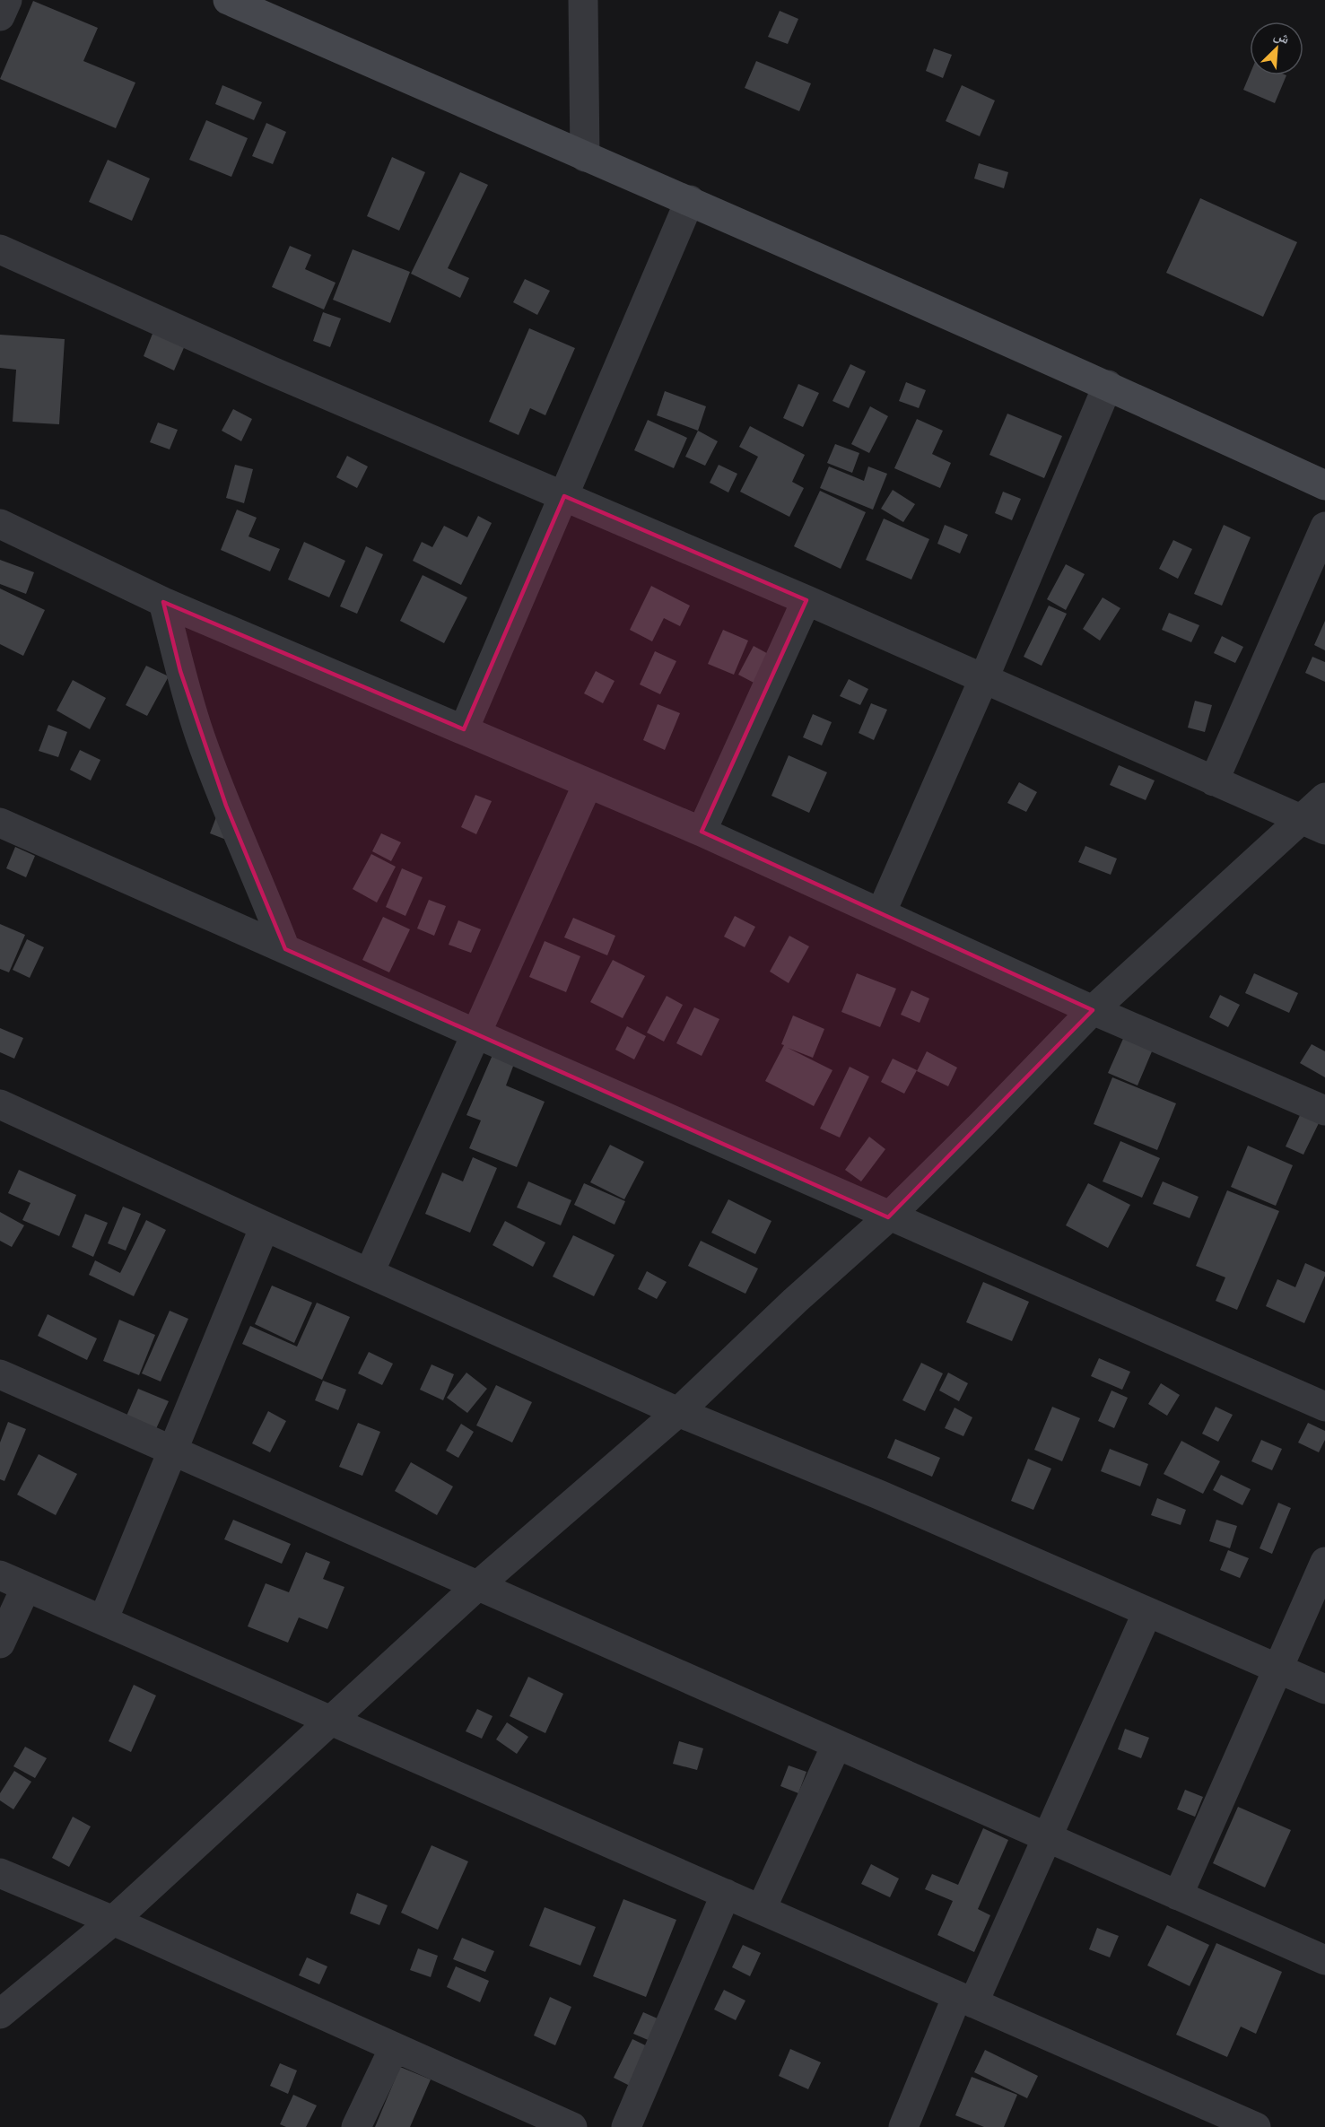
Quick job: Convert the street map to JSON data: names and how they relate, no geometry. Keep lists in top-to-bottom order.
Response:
{
  "north": "top right"
}
